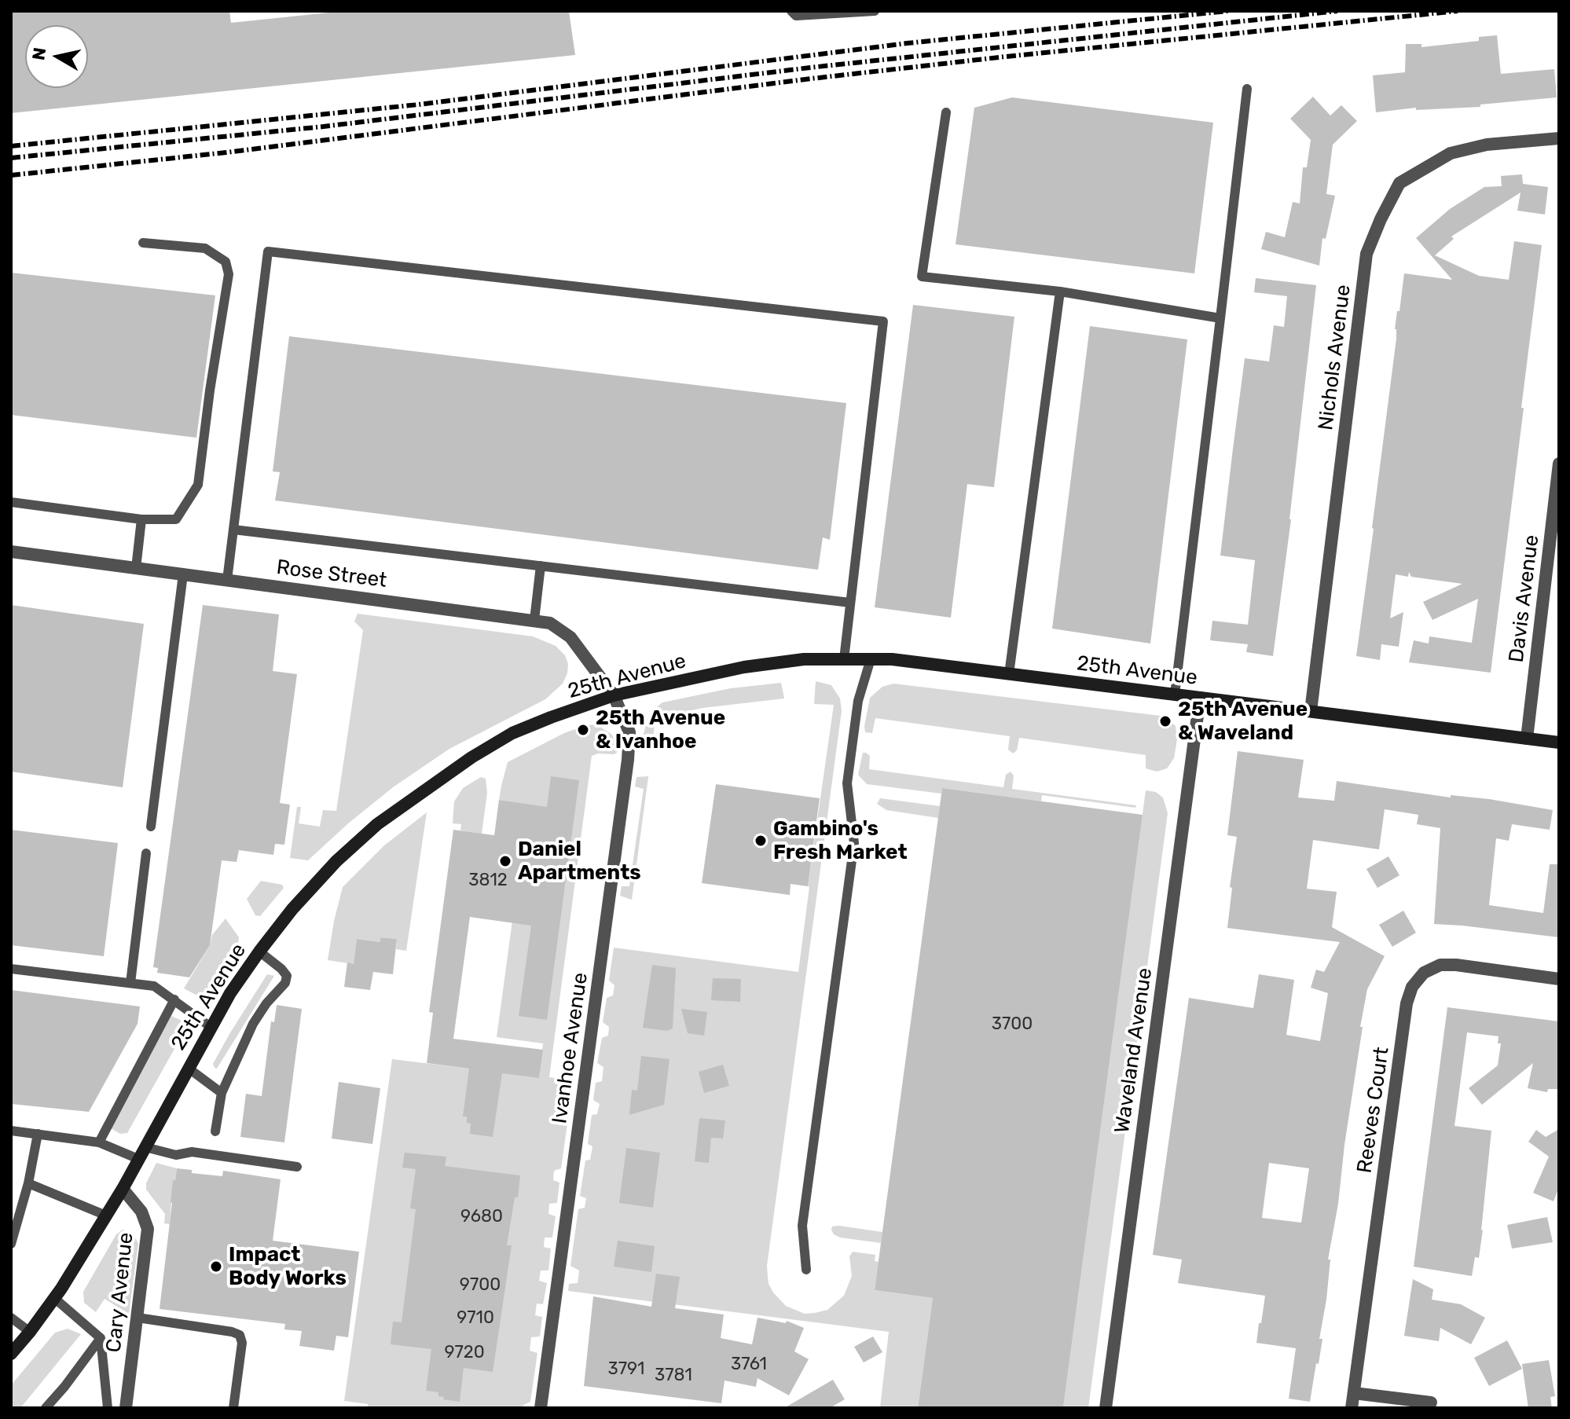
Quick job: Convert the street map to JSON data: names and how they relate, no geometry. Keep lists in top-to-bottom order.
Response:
{
  "streets": {
    "street": [
      "Nichols Avenue",
      "Rose Street",
      "Davis Avenue",
      "25th Avenue",
      "Ivanhoe Avenue",
      "Waveland Avenue",
      "Reeves Court",
      "Cary Avenue"
    ]
  },
  "crossings": [
    ["Nichols Avenue", "25th Avenue"],
    ["Rose Street", "25th Avenue"],
    ["Rose Street", "Ivanhoe Avenue"],
    ["Davis Avenue", "25th Avenue"],
    ["25th Avenue", "Ivanhoe Avenue"],
    ["25th Avenue", "Waveland Avenue"],
    ["25th Avenue", "Cary Avenue"]
  ],
  "places": [
    "25th Avenue & Waveland",
    "25th Avenue & Ivanhoe",
    "Gambino's Fresh Market",
    "Daniel Apartments",
    "Impact Body Works"
  ],
  "house_numbers": [
    "3812",
    "3700",
    "9680",
    "9700",
    "9710",
    "9720",
    "3761",
    "3791",
    "3781"
  ],
  "north": "left"
}
